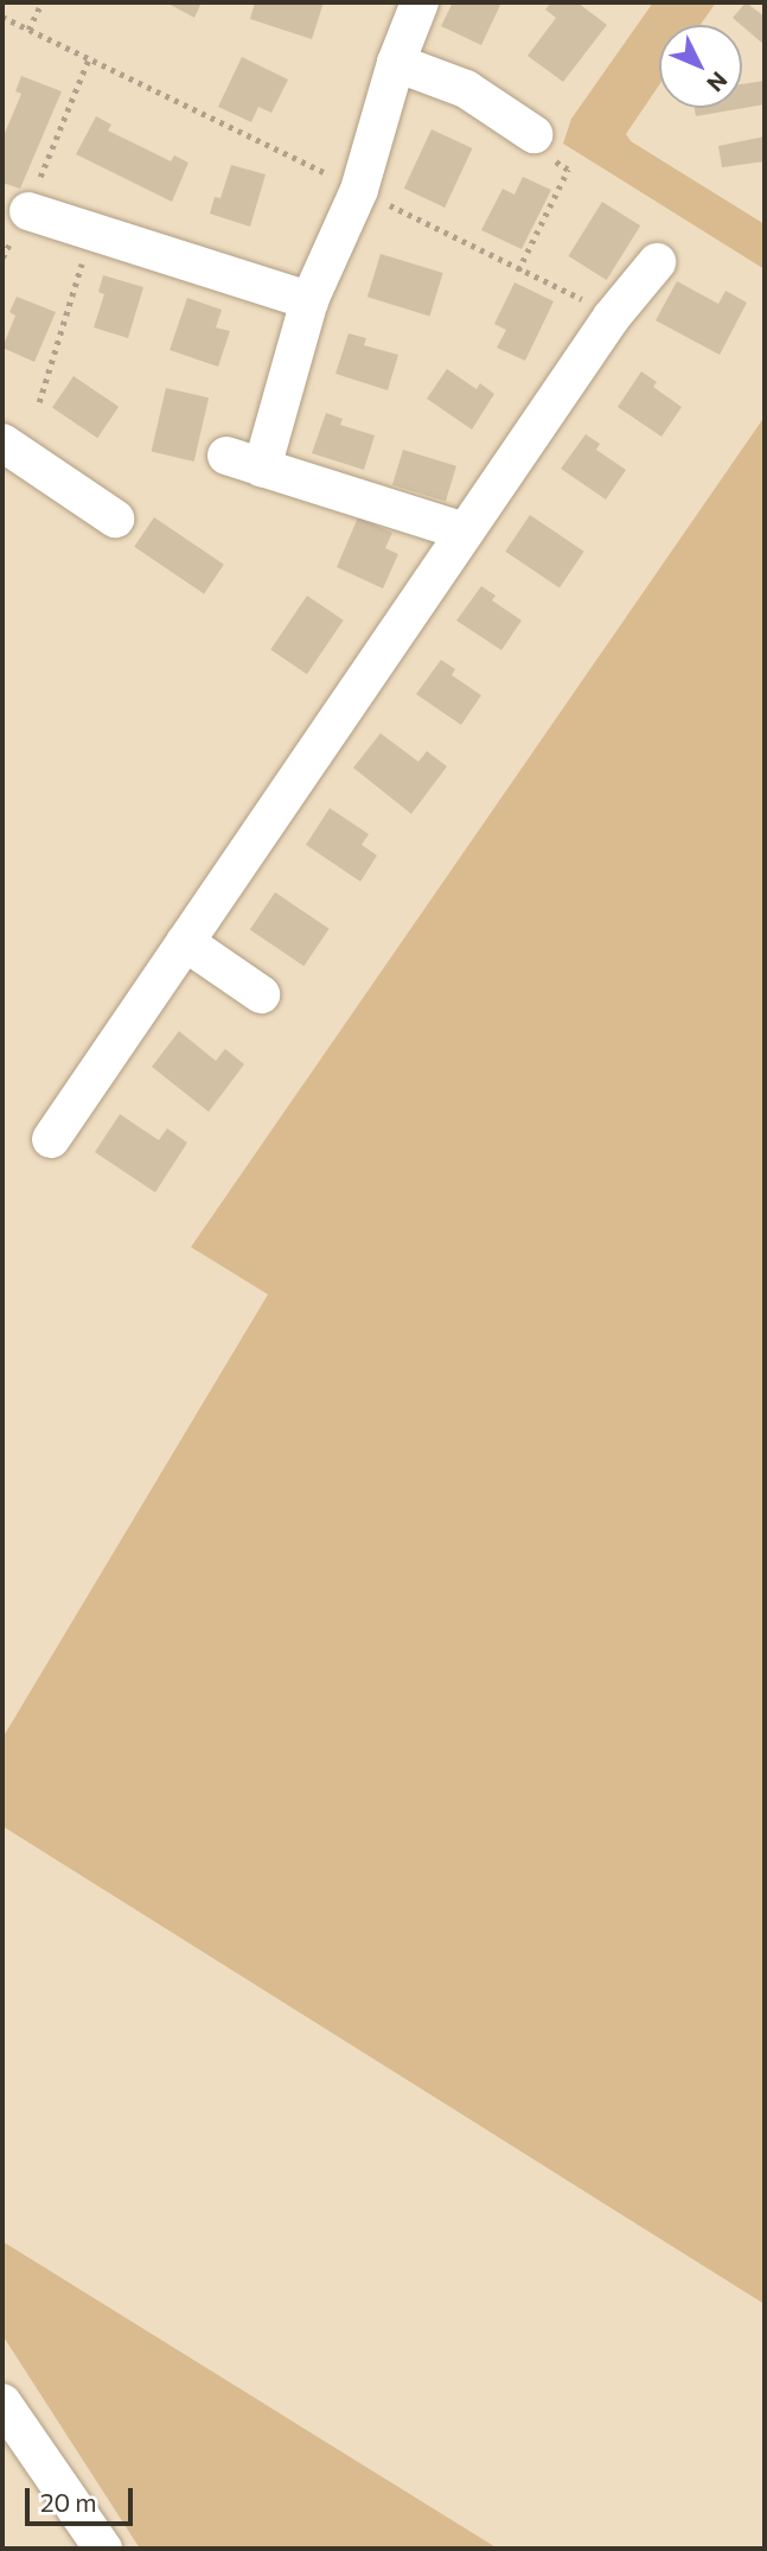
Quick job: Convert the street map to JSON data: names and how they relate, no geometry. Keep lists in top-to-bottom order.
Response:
{
  "scale_bar": "20 m",
  "north": "bottom right"
}
